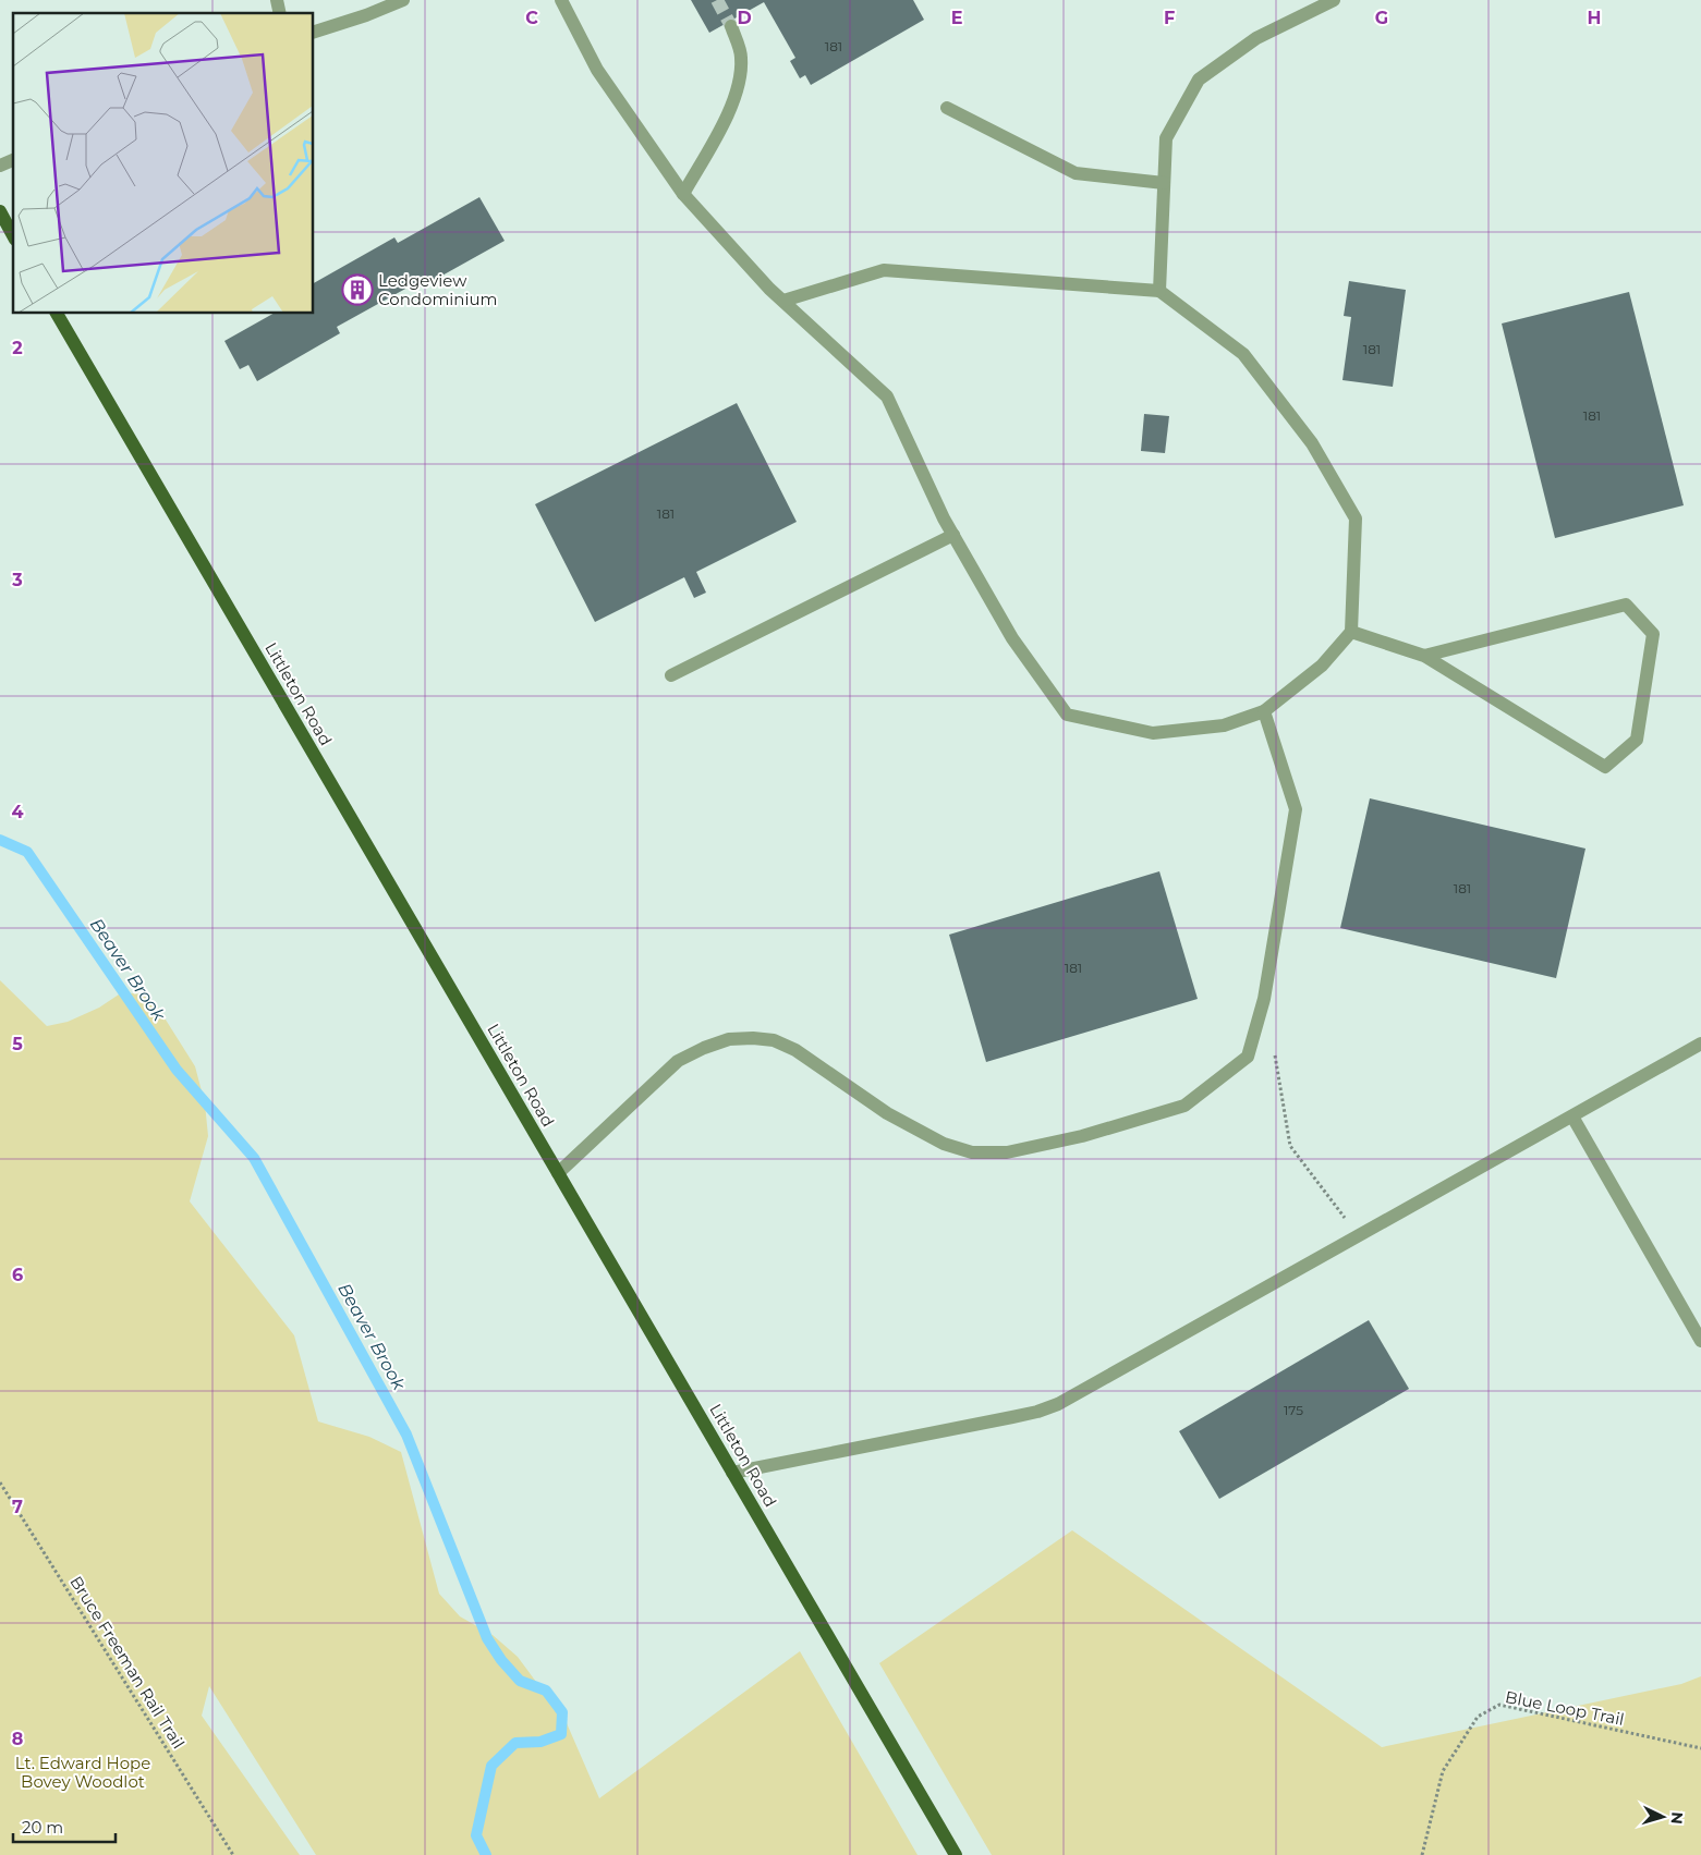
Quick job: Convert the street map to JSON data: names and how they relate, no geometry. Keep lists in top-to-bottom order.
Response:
{
  "streets": {
    "main road": ["Littleton Road"],
    "path": ["Bruce Freeman Rail Trail", "Blue Loop Trail"]
  },
  "water": ["Beaver Brook"],
  "parks": ["Lt. Edward Hope Bovey Woodlot"],
  "places": {
    "building": ["Ledgeview Condominium"]
  },
  "house_numbers": [
    "181",
    "181",
    "181",
    "181",
    "181",
    "181",
    "175"
  ],
  "scale_bar": "20 m",
  "north": "right",
  "grid": {
    "columns": [
      "C",
      "D",
      "E",
      "F",
      "G",
      "H"
    ],
    "rows": [
      "2",
      "3",
      "4",
      "5",
      "6",
      "7",
      "8"
    ]
  }
}
